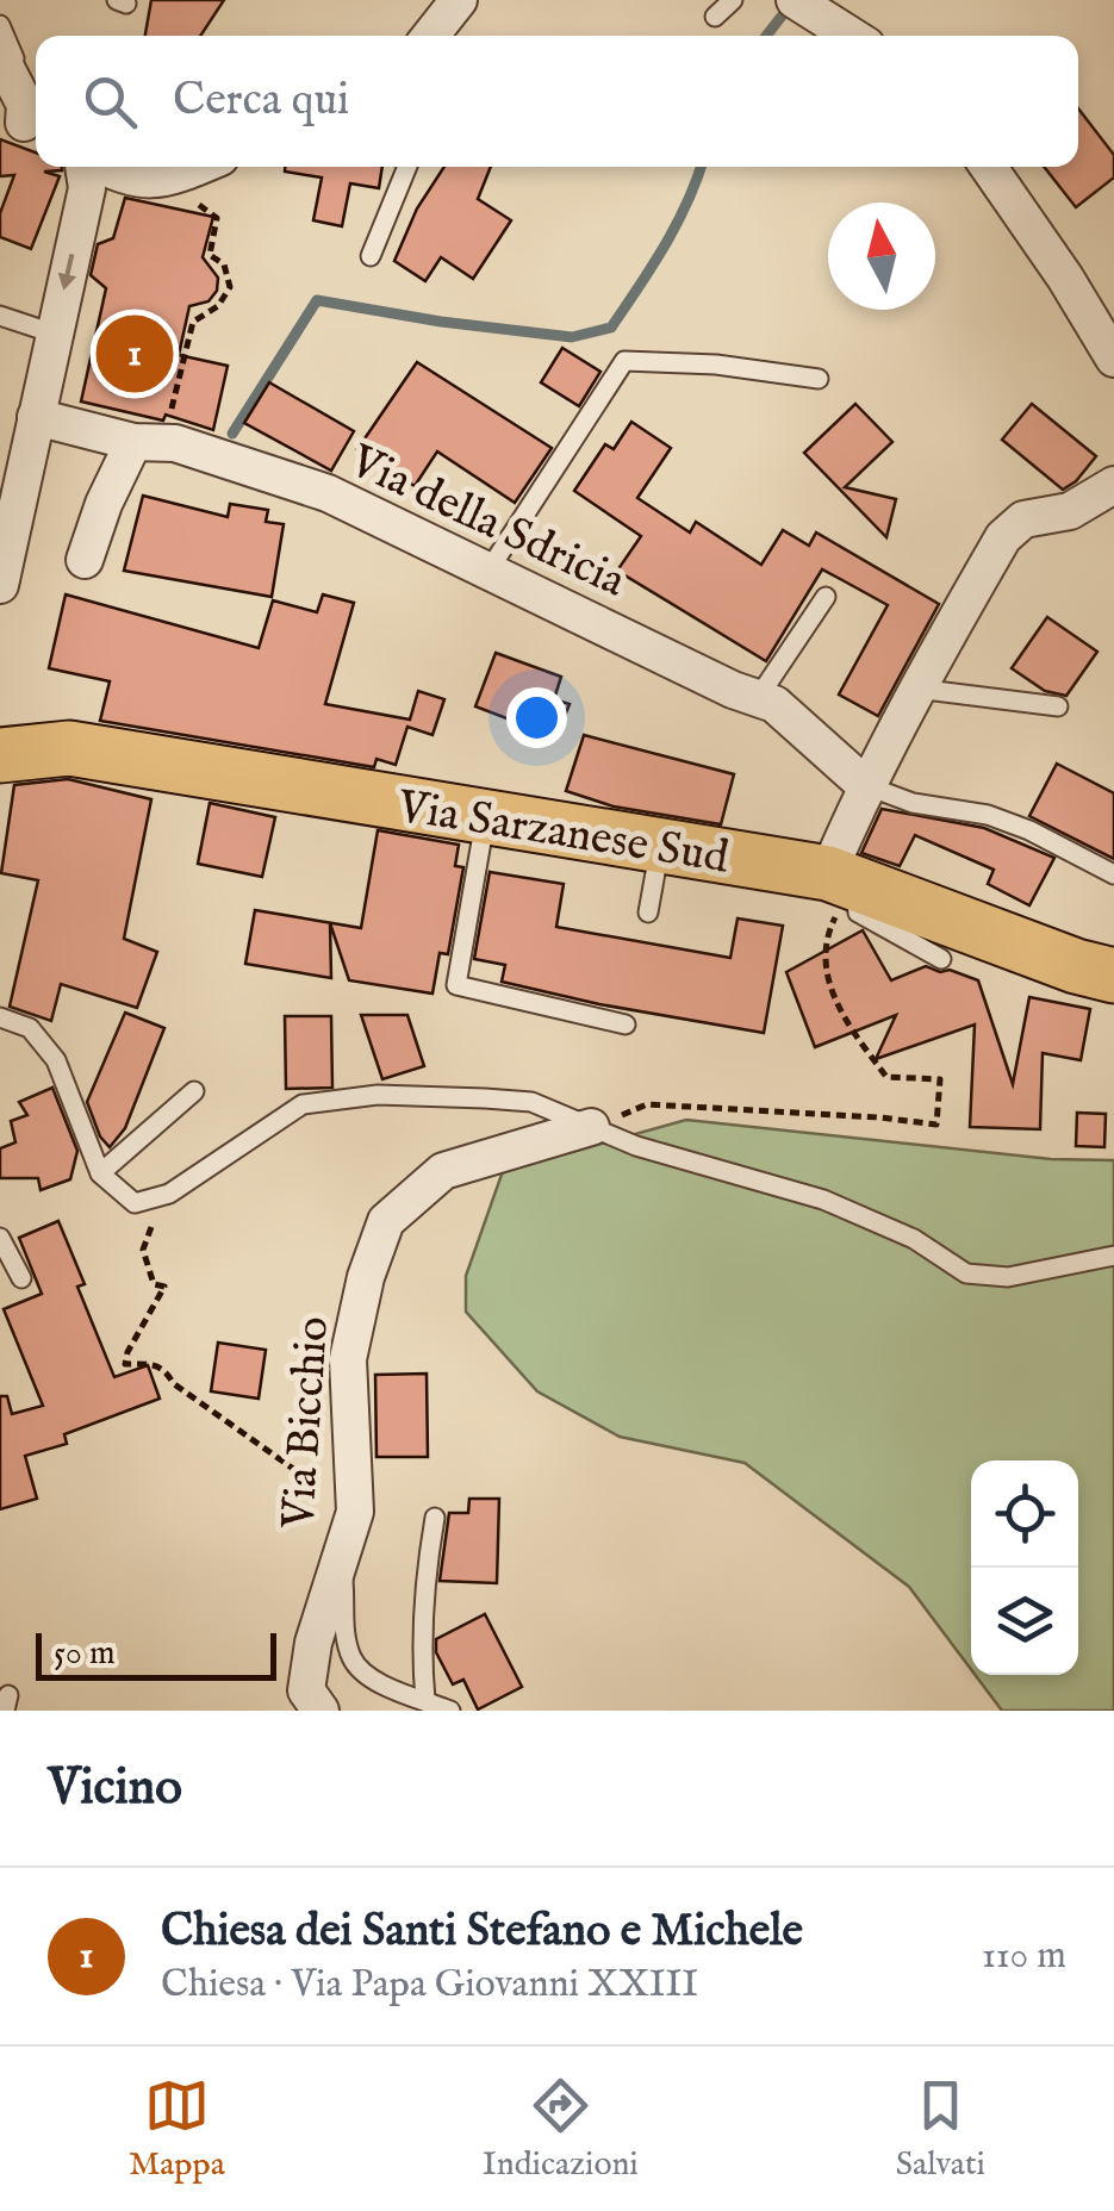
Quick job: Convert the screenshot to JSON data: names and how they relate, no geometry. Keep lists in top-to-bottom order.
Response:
{
  "streets": {
    "main road": ["Via Sarzanese Sud"],
    "street": ["Via della Sdricia", "Via Bicchio"]
  },
  "scale_bar": "50 m",
  "north": "top",
  "page": {
    "search": "Cerca qui",
    "pins": "1",
    "scale": "50 m",
    "heading": "Vicino",
    "list": [
      {
        "mark": "1",
        "name": "Chiesa dei Santi Stefano e Michele",
        "note": "Chiesa · Via Papa Giovanni XXIII",
        "value": "110 m"
      }
    ],
    "nav": ["Mappa", "Indicazioni", "Salvati"]
  }
}
